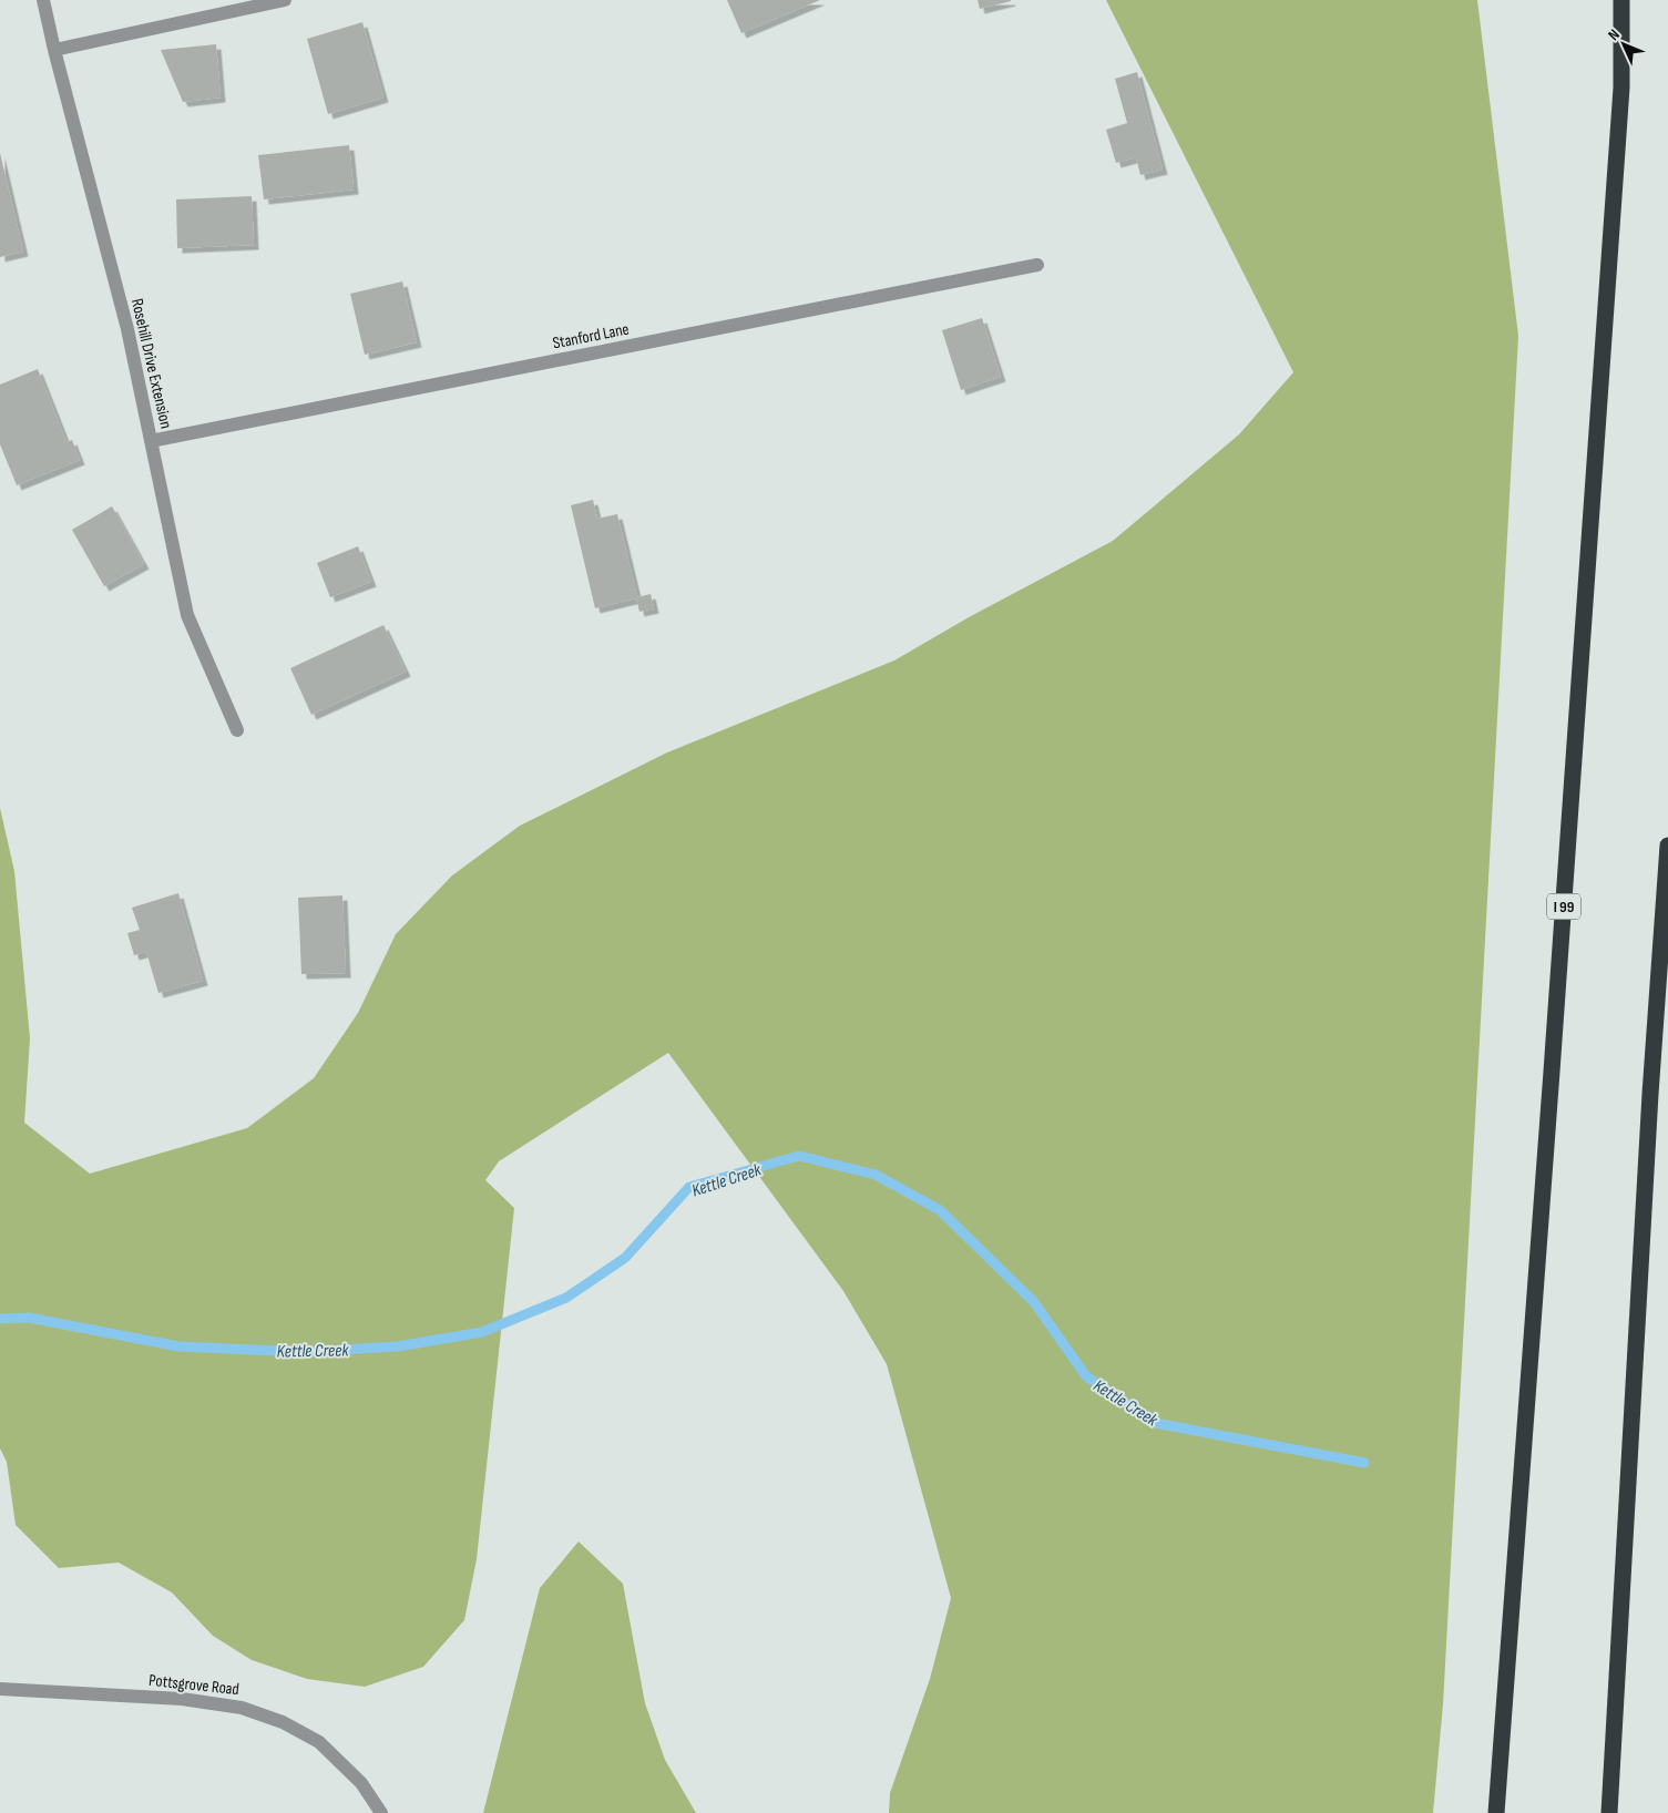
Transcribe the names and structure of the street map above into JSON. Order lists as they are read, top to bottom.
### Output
{
  "streets": {
    "highway": ["I 99"],
    "street": ["Stanford Lane", "Rosehill Drive Extension", "Pottsgrove Road"]
  },
  "crossings": [
    ["Stanford Lane", "Rosehill Drive Extension"]
  ],
  "water": ["Kettle Creek"],
  "north": "top left"
}
